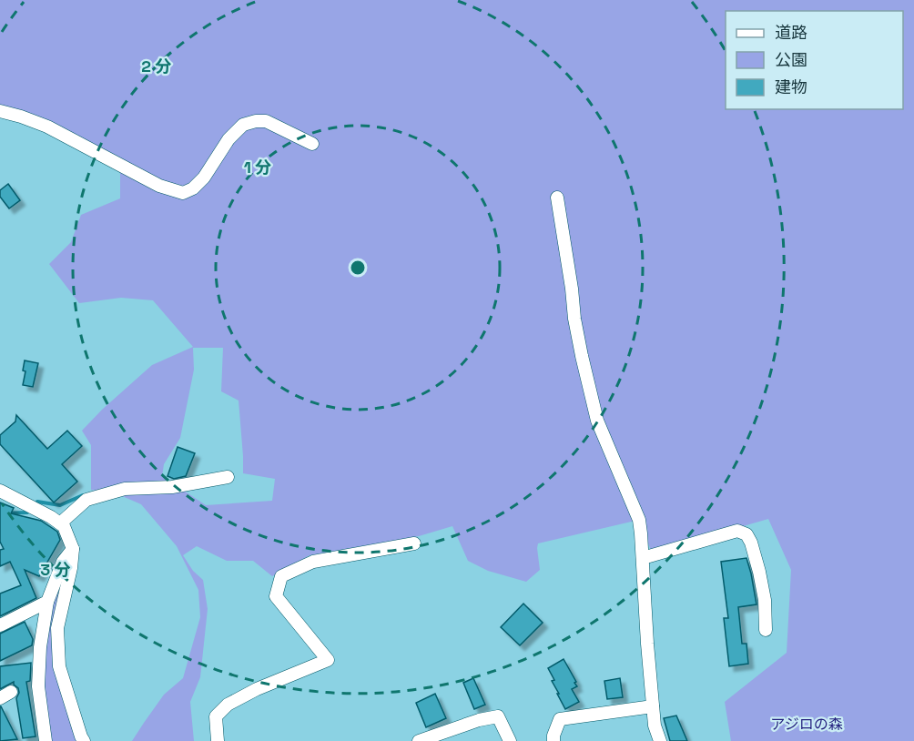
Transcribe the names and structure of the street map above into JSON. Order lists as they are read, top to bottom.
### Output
{
  "parks": ["アジロの森"],
  "legend": ["道路", "公園", "建物"],
  "rings": ["2 分", "1 分", "3 分"]
}
